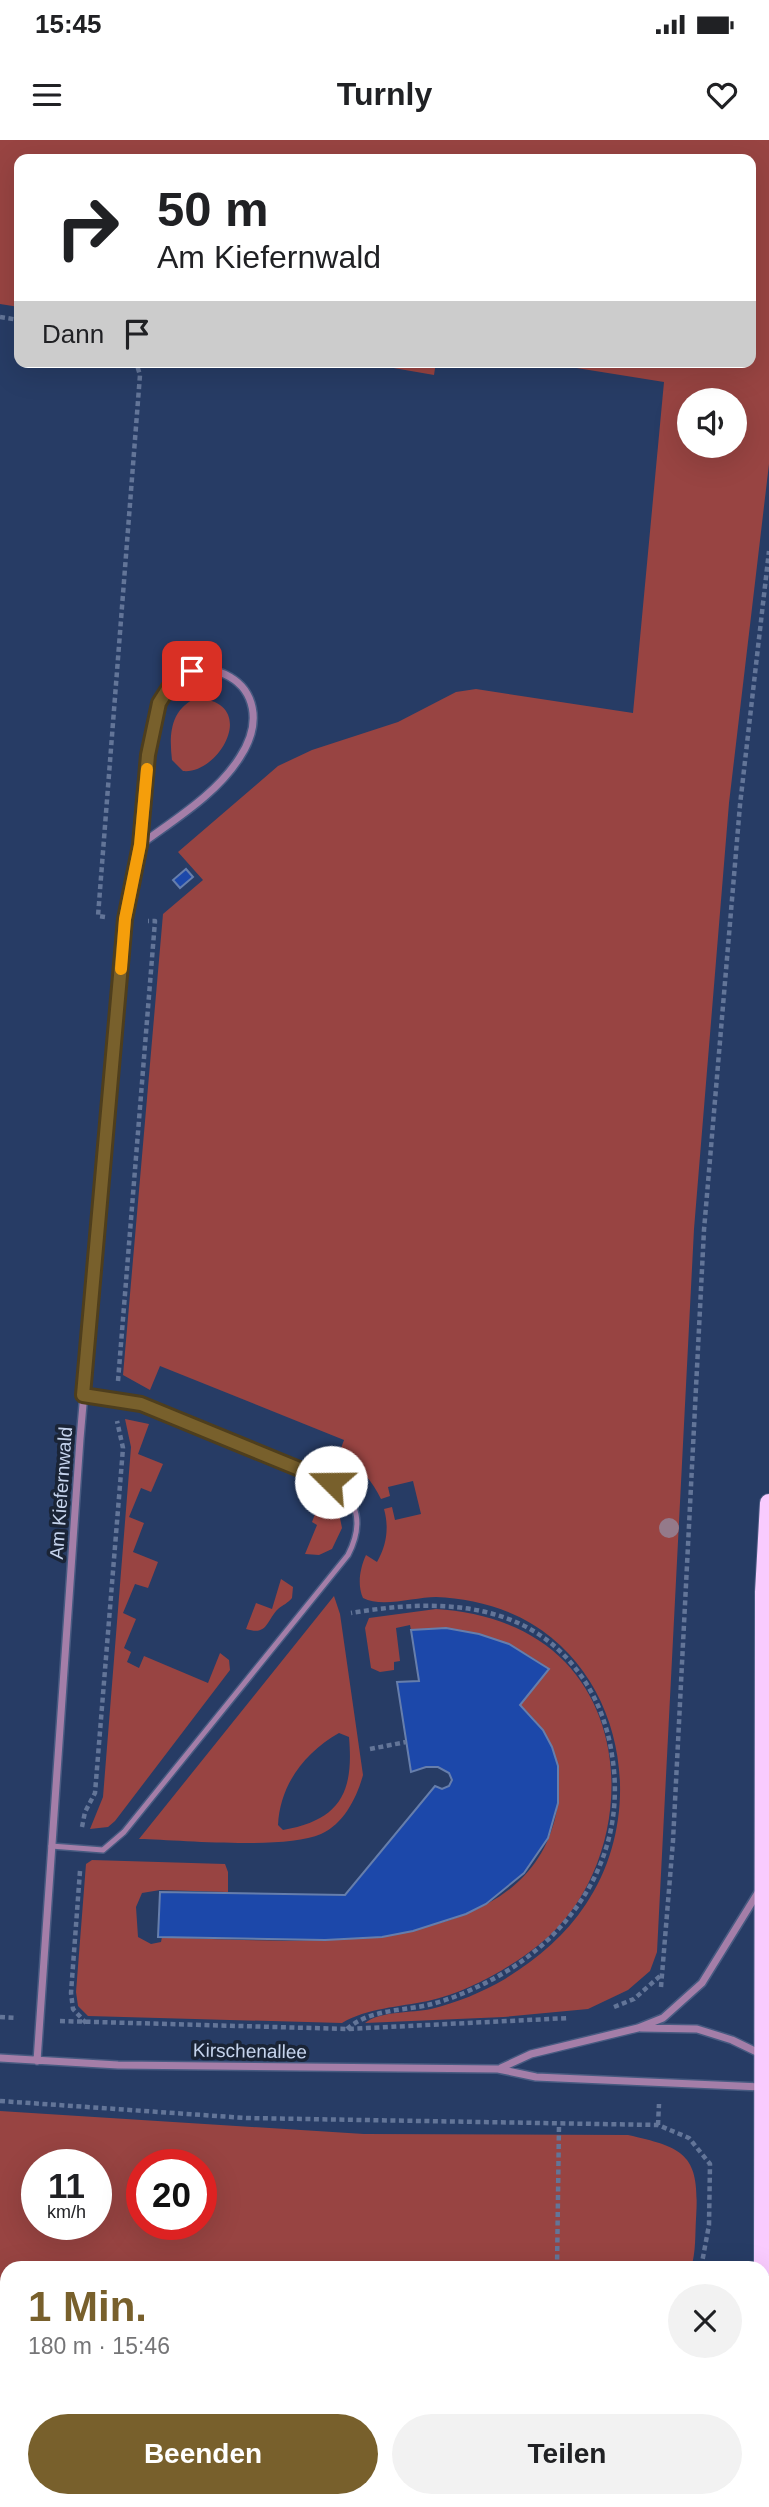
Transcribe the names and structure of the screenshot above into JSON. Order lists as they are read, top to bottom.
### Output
{
  "streets": {
    "street": ["Am Kiefernwald", "Kirschenallee"]
  },
  "crossings": [
    ["Am Kiefernwald", "Kirschenallee"]
  ],
  "page": {
    "status": "15:45",
    "header": "Turnly",
    "turn": ["50 m", "Am Kiefernwald"],
    "then": "Dann",
    "speed": "11 km/h",
    "limit": "20",
    "heading": ["1 Min.", "180 m · 15:46"],
    "buttons": ["Beenden", "Teilen"]
  }
}
